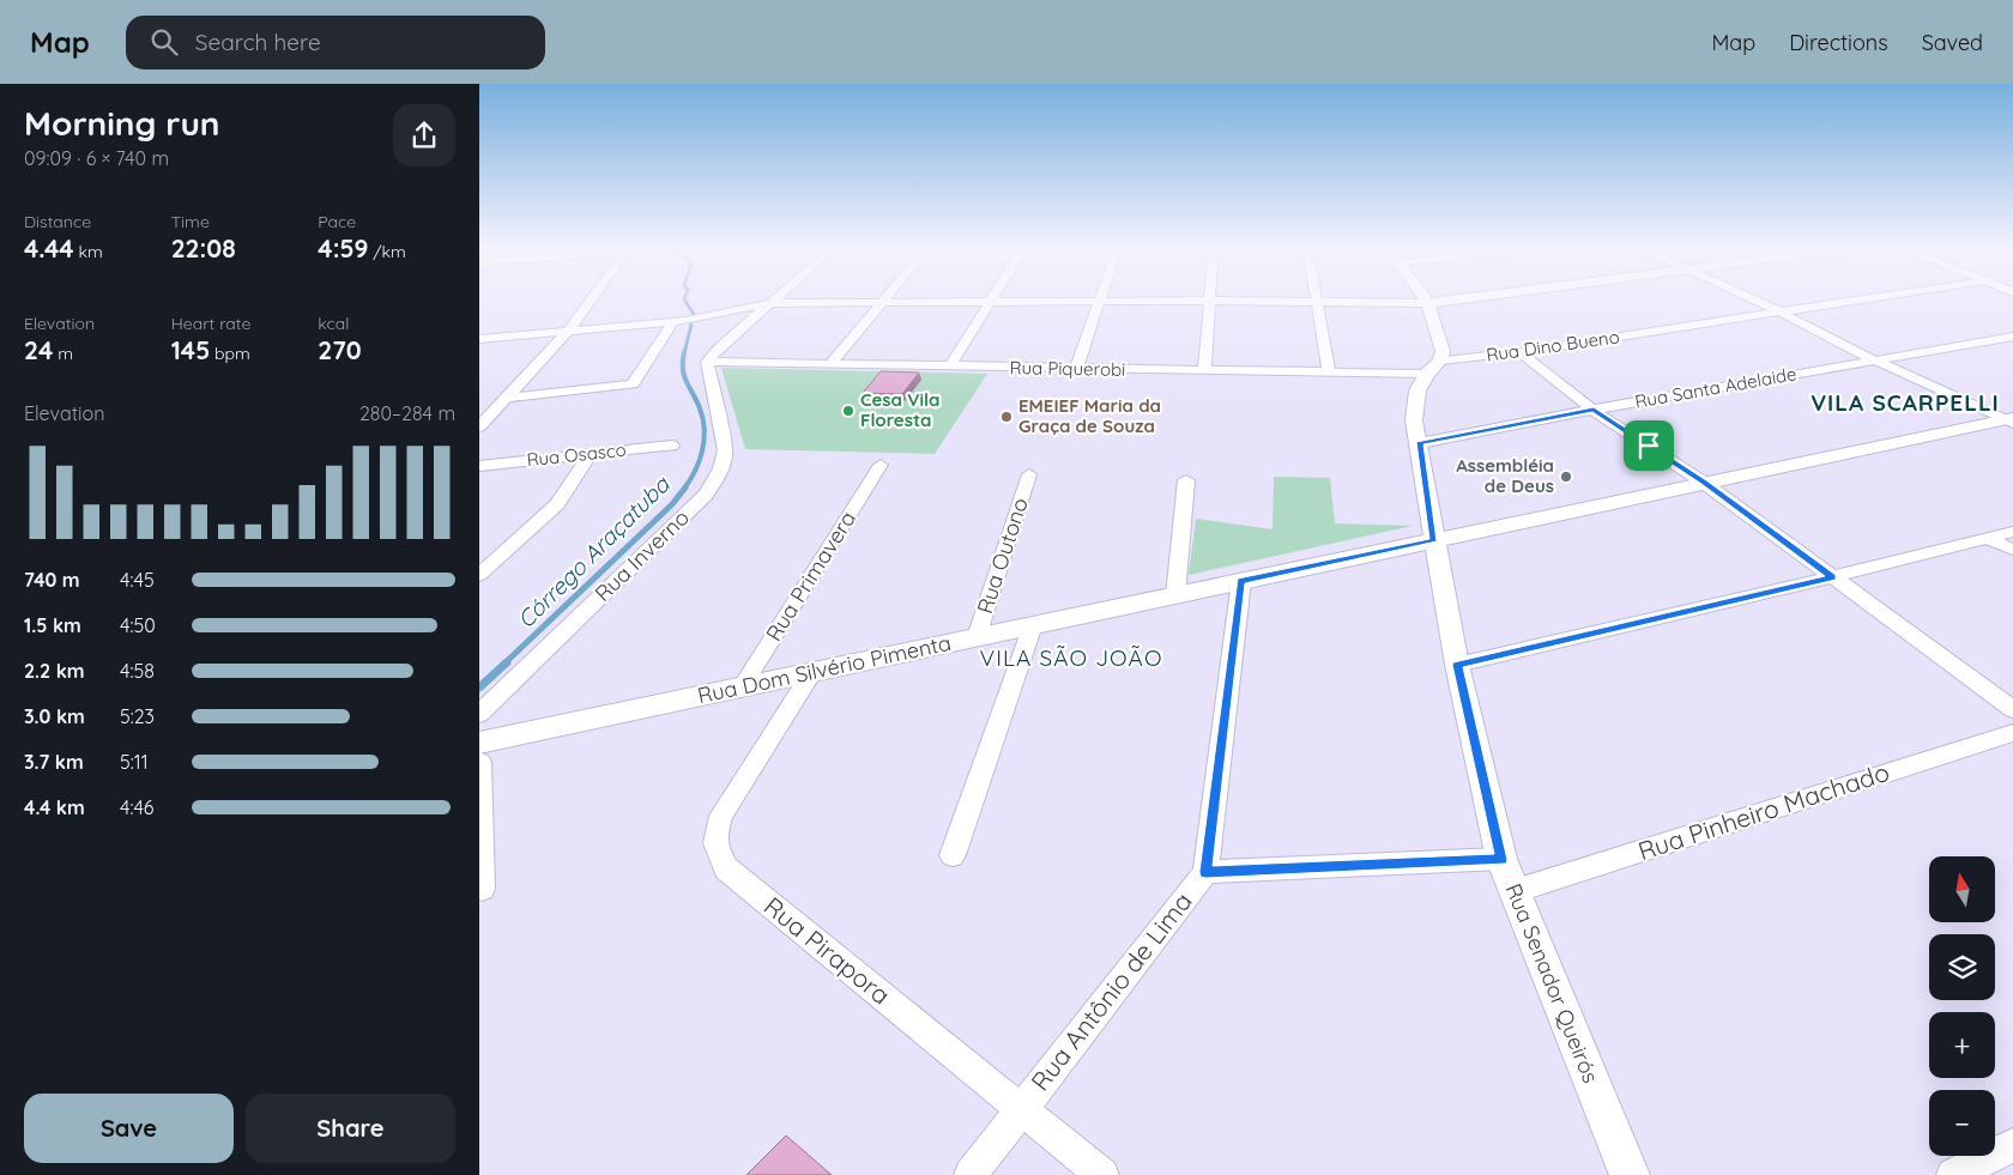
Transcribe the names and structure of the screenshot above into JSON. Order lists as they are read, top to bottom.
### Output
{
  "streets": {
    "street": [
      "Rua Dino Bueno",
      "Rua Piquerobi",
      "Rua Santa Adelaide",
      "Rua Osasco",
      "Rua Inverno",
      "Rua Outono",
      "Rua Primavera",
      "Rua Dom Silvério Pimenta",
      "Rua Pinheiro Machado",
      "Rua Pirapora",
      "Rua Senador Queirós",
      "Rua Antônio de Lima"
    ]
  },
  "crossings": [
    ["Rua Dino Bueno", "Rua Piquerobi"],
    ["Rua Dino Bueno", "Rua Senador Queirós"],
    ["Rua Piquerobi", "Rua Inverno"],
    ["Rua Piquerobi", "Rua Senador Queirós"],
    ["Rua Santa Adelaide", "Rua Senador Queirós"],
    ["Rua Outono", "Rua Dom Silvério Pimenta"],
    ["Rua Primavera", "Rua Dom Silvério Pimenta"],
    ["Rua Dom Silvério Pimenta", "Rua Pirapora"],
    ["Rua Dom Silvério Pimenta", "Rua Senador Queirós"],
    ["Rua Pinheiro Machado", "Rua Senador Queirós"],
    ["Rua Pirapora", "Rua Antônio de Lima"],
    ["Rua Senador Queirós", "Rua Antônio de Lima"]
  ],
  "districts": ["VILA SCARPELLI", "VILA SÃO JOÃO"],
  "water": ["Córrego Araçatuba"],
  "places": ["Cesa Vila Floresta", "EMEIEF Maria da Graça de Souza", "Assembléia de Deus"],
  "north": "top",
  "page": {
    "header": "Map",
    "search": "Search here",
    "nav": ["Map", "Directions", "Saved"],
    "heading": ["Morning run", "09:09 · 6 × 740 m"],
    "stats": [
      ["Distance", "4.44 km"],
      ["Time", "22:08"],
      ["Pace", "4:59 /km"],
      ["Elevation", "24 m"],
      ["Heart rate", "145 bpm"],
      ["kcal", "270"]
    ],
    "chart": ["Elevation", "280–284 m"],
    "list": [
      {
        "name": "740 m",
        "note": "4:45"
      },
      {
        "name": "1.5 km",
        "note": "4:50"
      },
      {
        "name": "2.2 km",
        "note": "4:58"
      },
      {
        "name": "3.0 km",
        "note": "5:23"
      },
      {
        "name": "3.7 km",
        "note": "5:11"
      },
      {
        "name": "4.4 km",
        "note": "4:46"
      }
    ],
    "map_buttons": ["+", "−"],
    "buttons": ["Save", "Share"]
  }
}
